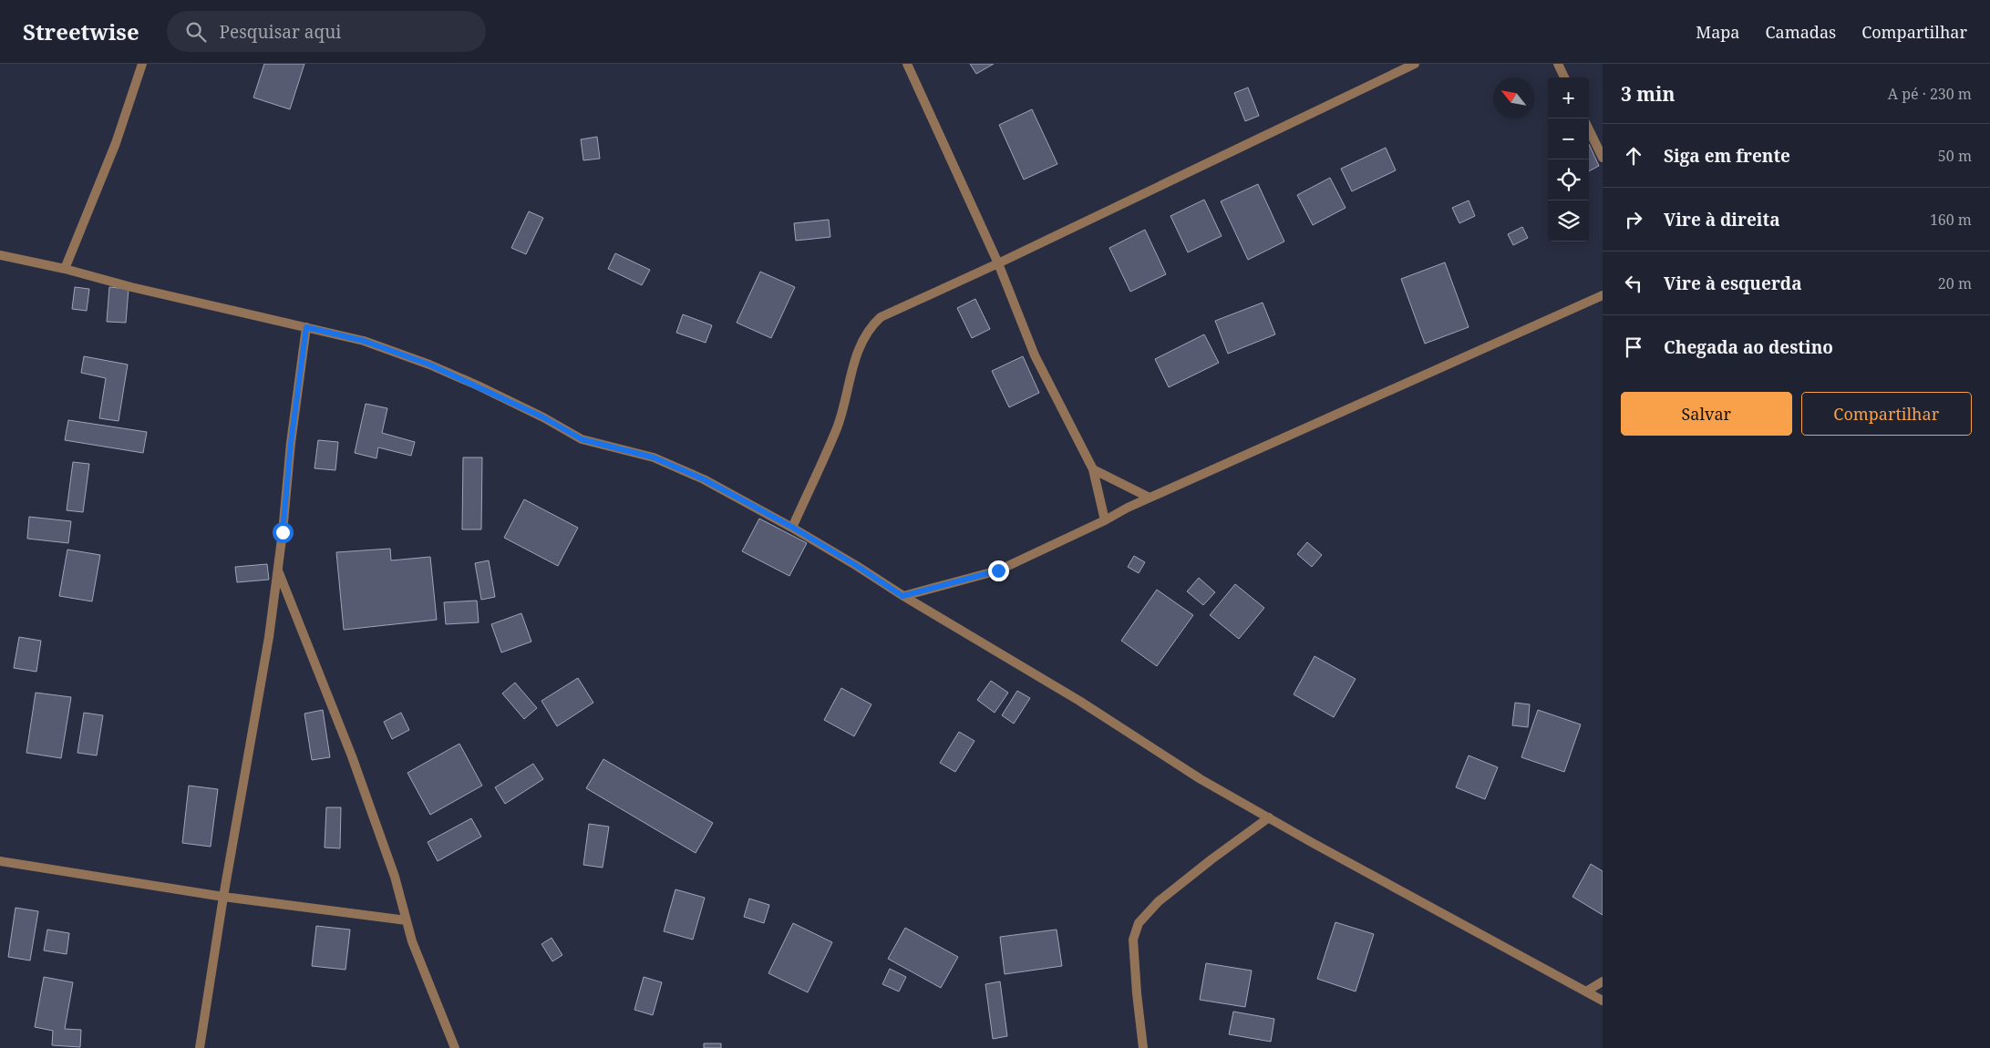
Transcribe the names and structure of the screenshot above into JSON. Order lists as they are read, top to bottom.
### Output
{
  "north": "top left",
  "page": {
    "header": "Streetwise",
    "search": "Pesquisar aqui",
    "nav": ["Mapa", "Camadas", "Compartilhar"],
    "heading": ["3 min", "A pé · 230 m"],
    "map_buttons": ["+", "−"],
    "list": [
      ["Siga em frente", "50 m"],
      ["Vire à direita", "160 m"],
      ["Vire à esquerda", "20 m"],
      "Chegada ao destino"
    ],
    "buttons": ["Salvar", "Compartilhar"]
  }
}
